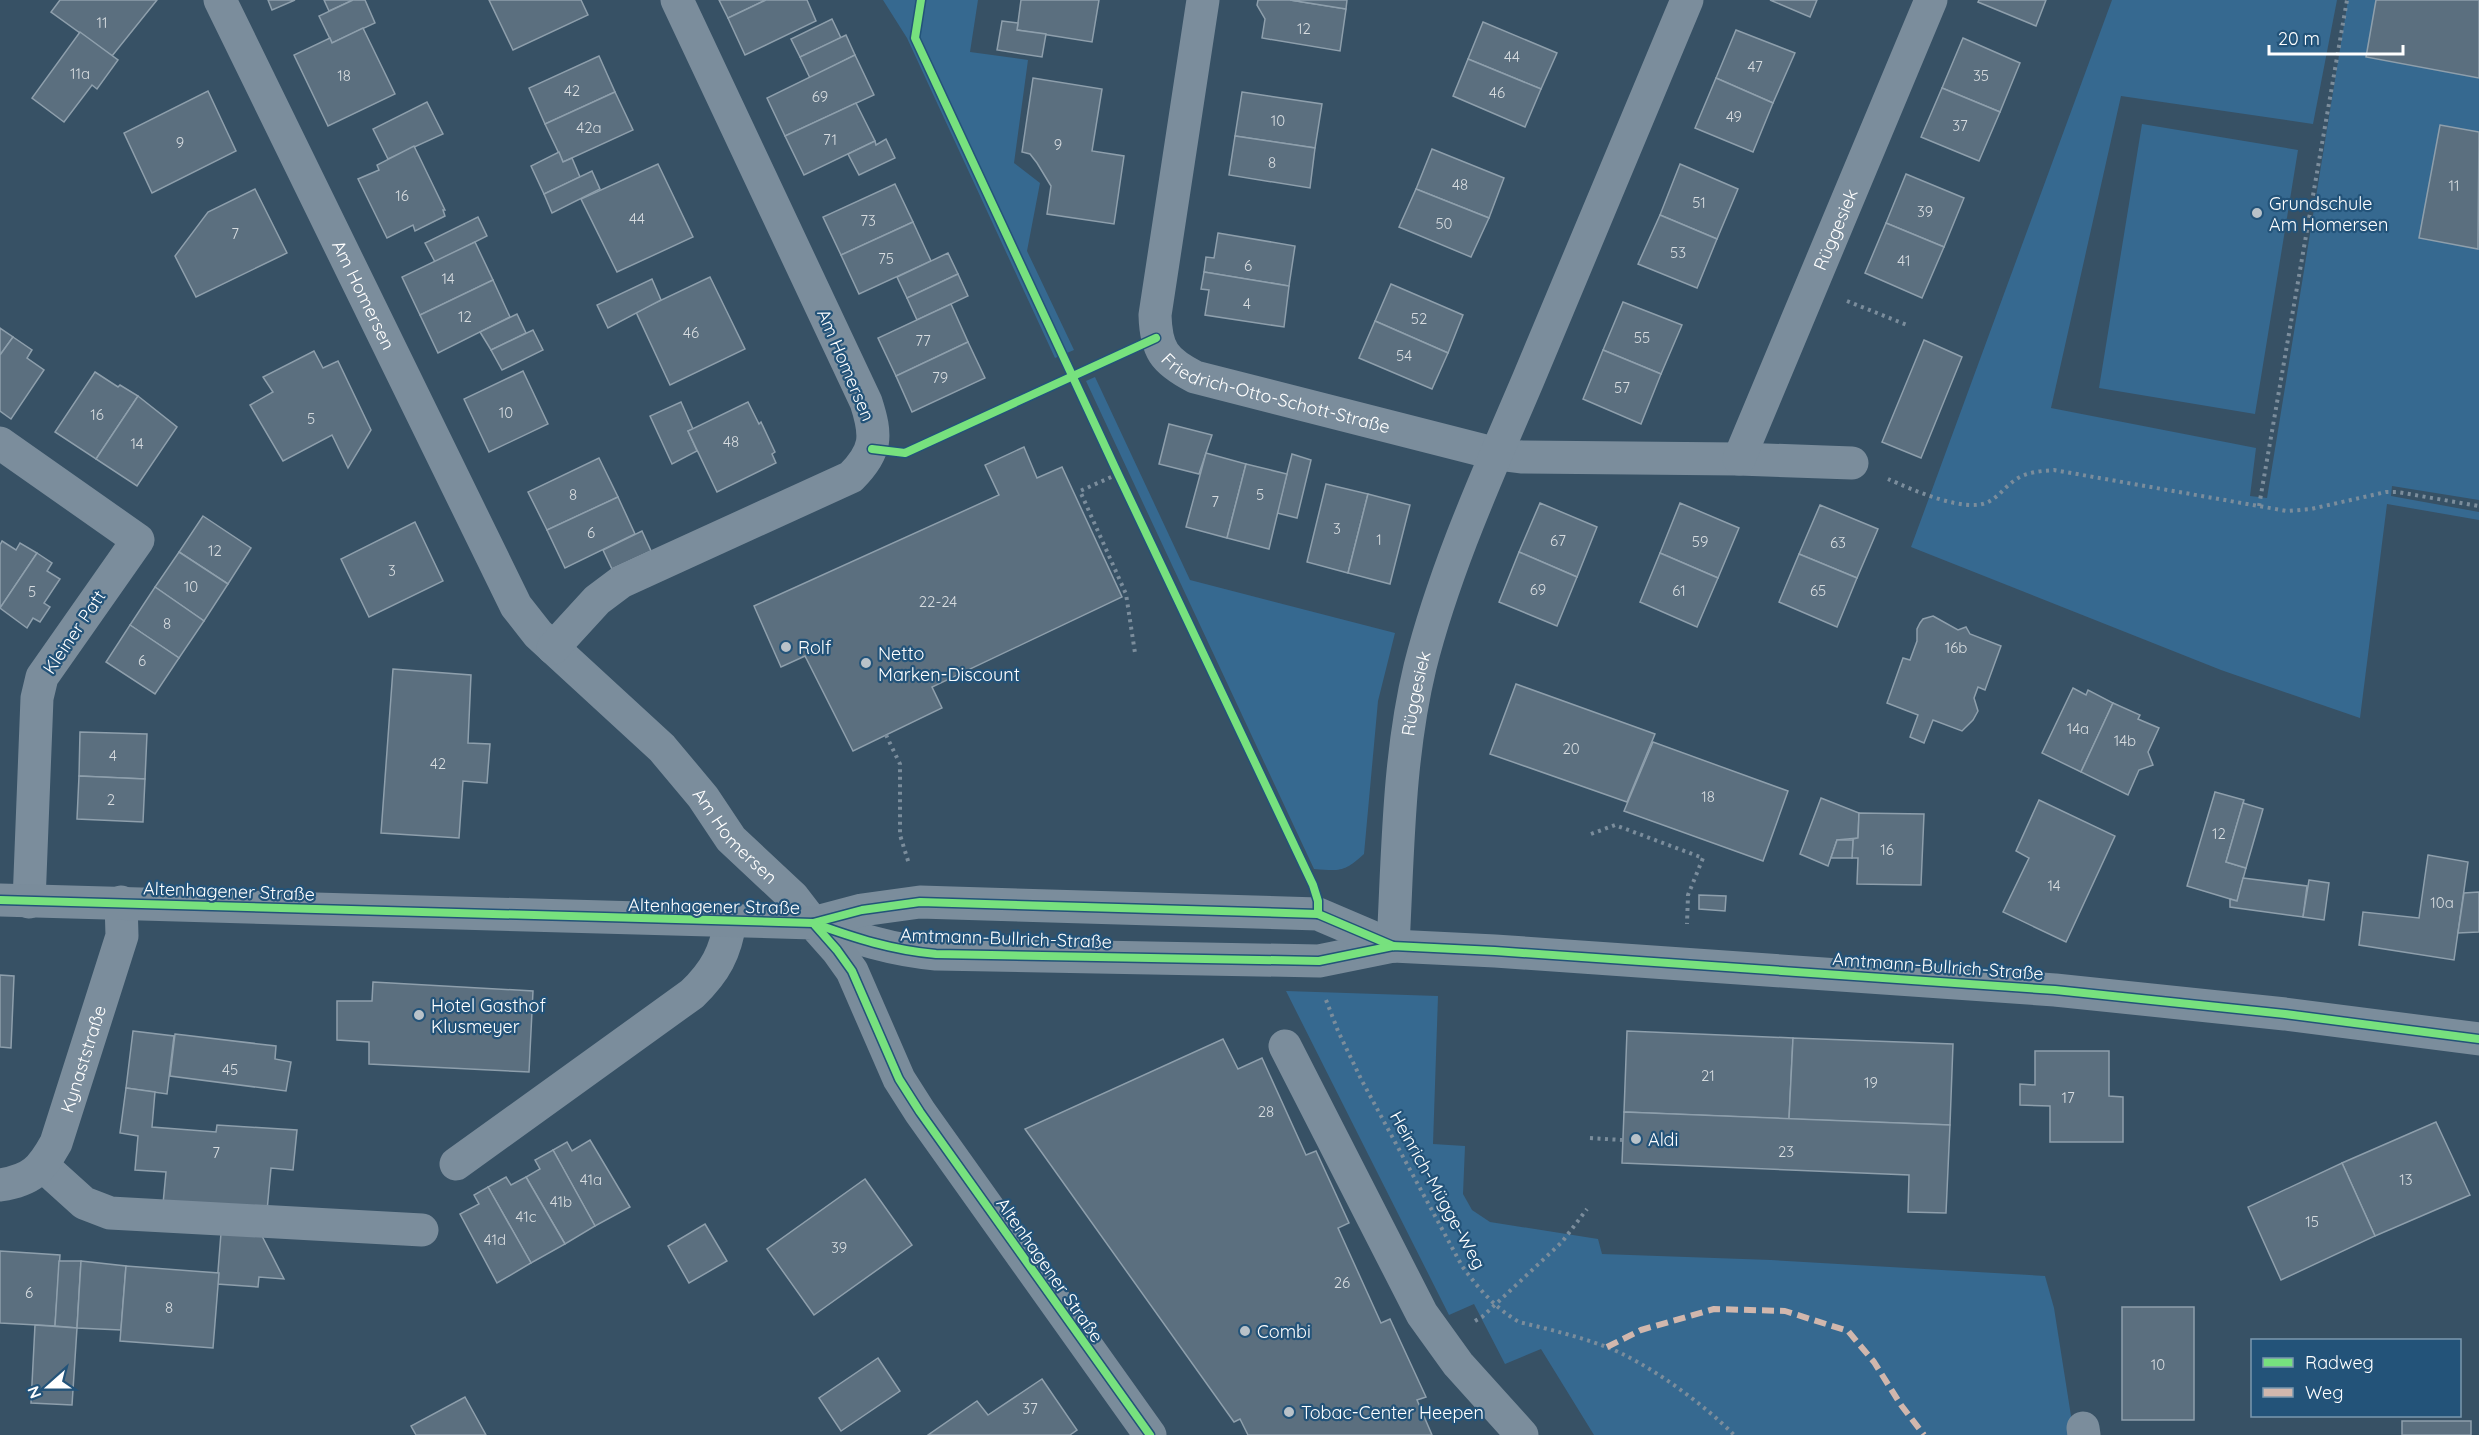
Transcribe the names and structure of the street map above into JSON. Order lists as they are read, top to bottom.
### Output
{
  "streets": {
    "main road": ["Altenhagener Straße"],
    "street": [
      "Rüggesiek",
      "Am Homersen",
      "Friedrich-Otto-Schott-Straße",
      "Kleiner Patt",
      "Amtmann-Bullrich-Straße",
      "Kynaststraße"
    ],
    "path": ["Heinrich-Mügge-Weg"]
  },
  "crossings": [
    ["Rüggesiek", "Friedrich-Otto-Schott-Straße"],
    ["Rüggesiek", "Amtmann-Bullrich-Straße"],
    ["Am Homersen", "Altenhagener Straße"],
    ["Am Homersen", "Amtmann-Bullrich-Straße"],
    ["Kleiner Patt", "Altenhagener Straße"],
    ["Altenhagener Straße", "Amtmann-Bullrich-Straße"],
    ["Altenhagener Straße", "Kynaststraße"],
    ["Amtmann-Bullrich-Straße", "Heinrich-Mügge-Weg"]
  ],
  "places": [
    "Grundschule Am Homersen",
    "Rolf",
    "Netto Marken-Discount",
    "Hotel Gasthof Klusmeyer",
    "Aldi",
    "Combi",
    "Tobac-Center Heepen"
  ],
  "house_numbers": [
    "11",
    "12",
    "44",
    "47",
    "11a",
    "18",
    "35",
    "42",
    "46",
    "69",
    "49",
    "10",
    "37",
    "42a",
    "71",
    "9",
    "9",
    "8",
    "48",
    "11",
    "16",
    "51",
    "39",
    "44",
    "73",
    "50",
    "7",
    "53",
    "75",
    "41",
    "6",
    "14",
    "4",
    "12",
    "52",
    "46",
    "55",
    "77",
    "54",
    "79",
    "57",
    "10",
    "16",
    "5",
    "48",
    "14",
    "8",
    "5",
    "7",
    "3",
    "6",
    "1",
    "67",
    "59",
    "63",
    "12",
    "3",
    "10",
    "69",
    "61",
    "65",
    "5",
    "22-24",
    "8",
    "16b",
    "6",
    "14a",
    "14b",
    "20",
    "4",
    "42",
    "18",
    "2",
    "12",
    "16",
    "14",
    "10a",
    "45",
    "21",
    "19",
    "17",
    "28",
    "23",
    "7",
    "41a",
    "13",
    "41b",
    "41c",
    "15",
    "41d",
    "39",
    "26",
    "6",
    "8",
    "10",
    "37"
  ],
  "legend": ["Radweg", "Weg"],
  "scale_bar": "20 m",
  "north": "left"
}
